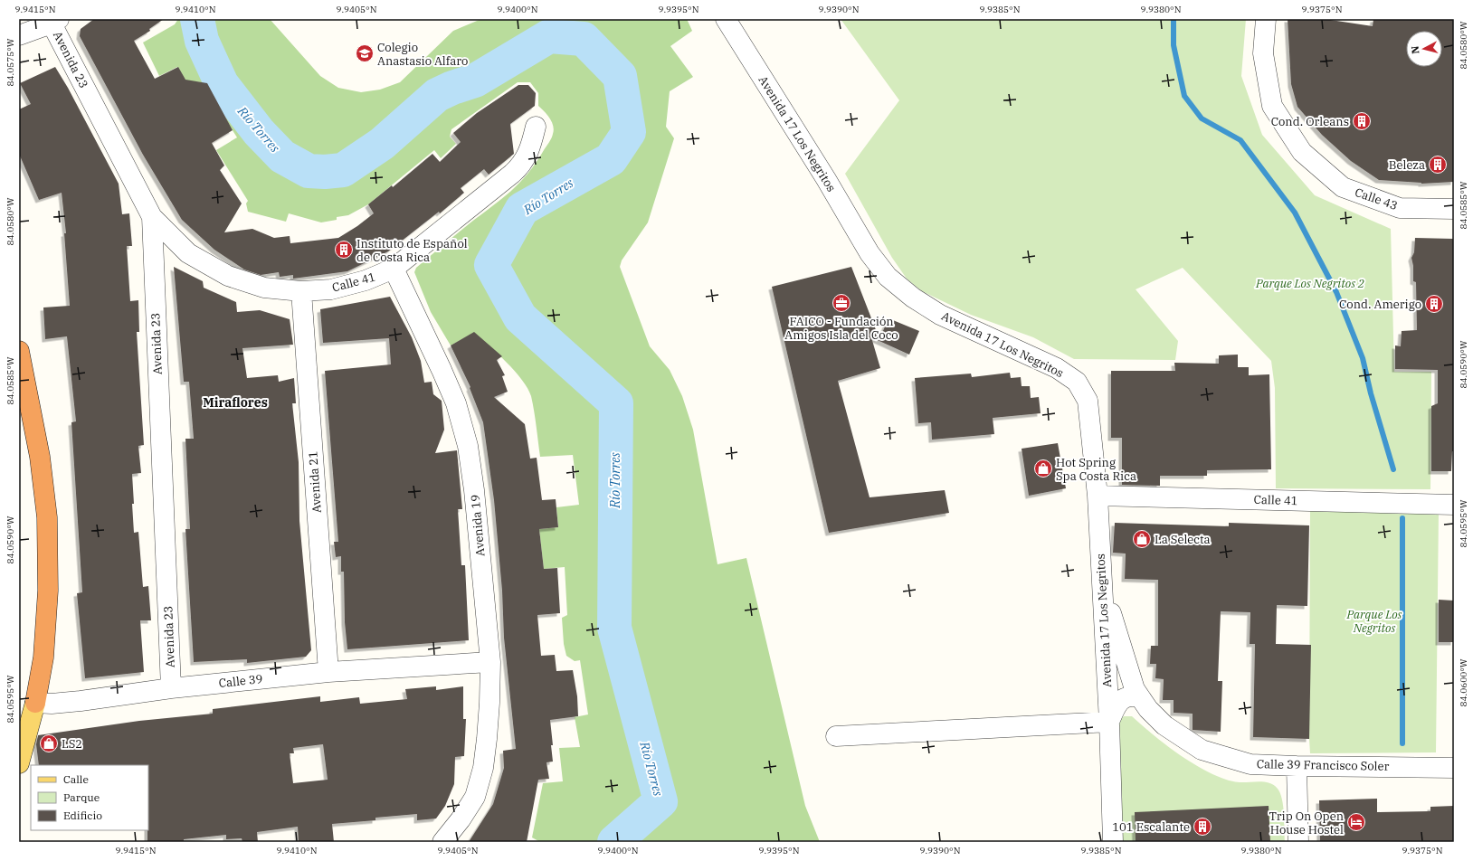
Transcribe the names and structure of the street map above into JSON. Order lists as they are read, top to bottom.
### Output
{
  "streets": {
    "street": [
      "Avenida 23",
      "Avenida 17 Los Negritos",
      "Calle 43",
      "Calle 41",
      "Avenida 21",
      "Avenida 19",
      "Calle 39",
      "Calle 39 Francisco Soler"
    ]
  },
  "crossings": [
    ["Avenida 23", "Calle 41"],
    ["Avenida 23", "Calle 39"],
    ["Avenida 17 Los Negritos", "Calle 41"],
    ["Avenida 17 Los Negritos", "Calle 39 Francisco Soler"],
    ["Calle 41", "Avenida 21"],
    ["Calle 41", "Avenida 19"],
    ["Avenida 21", "Calle 39"],
    ["Avenida 19", "Calle 39"]
  ],
  "districts": ["Miraflores"],
  "water": ["Río Torres"],
  "parks": ["Parque Los Negritos 2", "Parque Los Negritos"],
  "places": {
    "school or university": ["Colegio Anastasio Alfaro"],
    "building": [
      "Cond. Orleans",
      "Beleza",
      "Instituto de Español de Costa Rica",
      "Cond. Amerigo",
      "101 Escalante"
    ],
    "office": ["FAICO - Fundación Amigos Isla del Coco"],
    "shop": ["Hot Spring Spa Costa Rica", "La Selecta", "LS2"],
    "hotel": ["Trip On Open House Hostel"]
  },
  "legend": ["Calle", "Parque", "Edificio"],
  "north": "left",
  "coordinates": [
    "9.9415°N",
    "9.9410°N",
    "9.9405°N",
    "9.9400°N",
    "9.9395°N",
    "9.9390°N",
    "9.9385°N",
    "9.9380°N",
    "9.9375°N",
    "84.0580°W",
    "84.0575°W",
    "84.0585°W",
    "84.0590°W",
    "84.0595°W",
    "84.0600°W"
  ]
}
